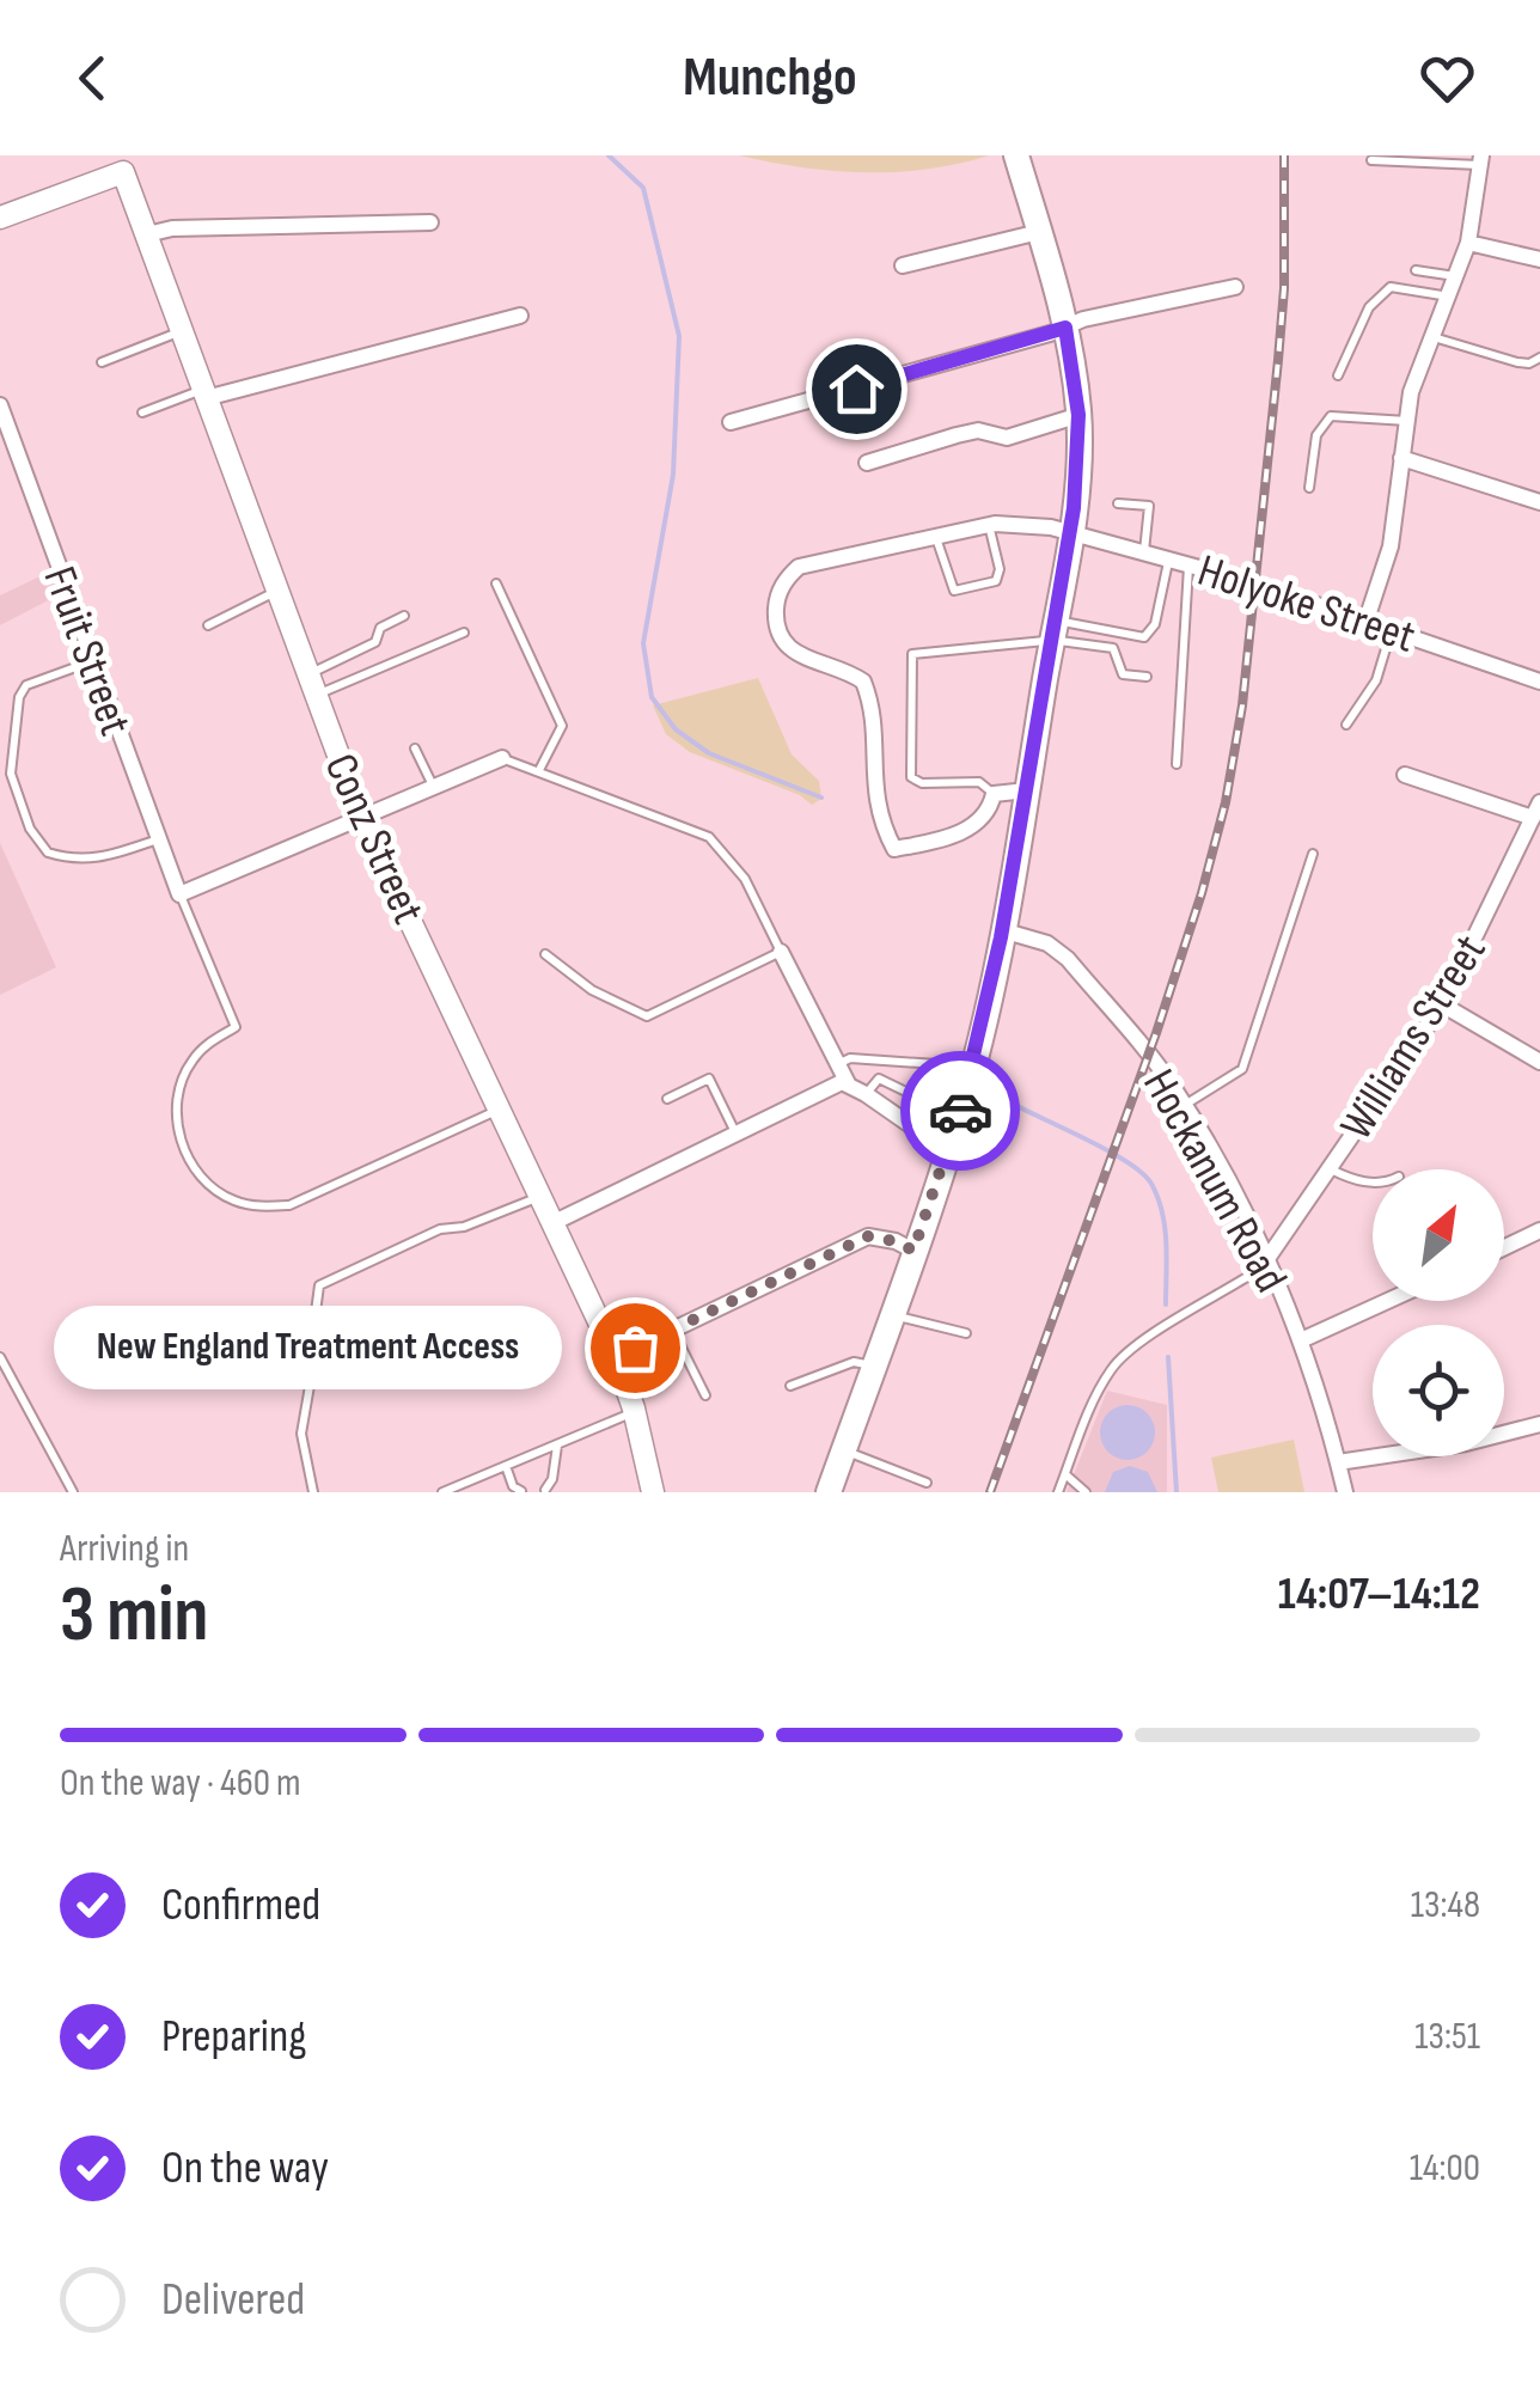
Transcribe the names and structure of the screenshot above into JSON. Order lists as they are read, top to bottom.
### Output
{
  "streets": {
    "main road": ["Conz Street"],
    "street": [
      "Holyoke Street",
      "Fruit Street",
      "Williams Street",
      "Hockanum Road"
    ]
  },
  "crossings": [
    ["Williams Street", "Hockanum Road"]
  ],
  "places": ["New England Treatment Access"],
  "north": "top right",
  "page": {
    "header": "Munchgo",
    "bubble": "New England Treatment Access",
    "heading": ["3 min", "Arriving in", "14:07–14:12"],
    "bar": "On the way · 460 m",
    "list": [
      ["Confirmed", "13:48"],
      ["Preparing", "13:51"],
      ["On the way", "14:00"],
      "Delivered"
    ]
  }
}
